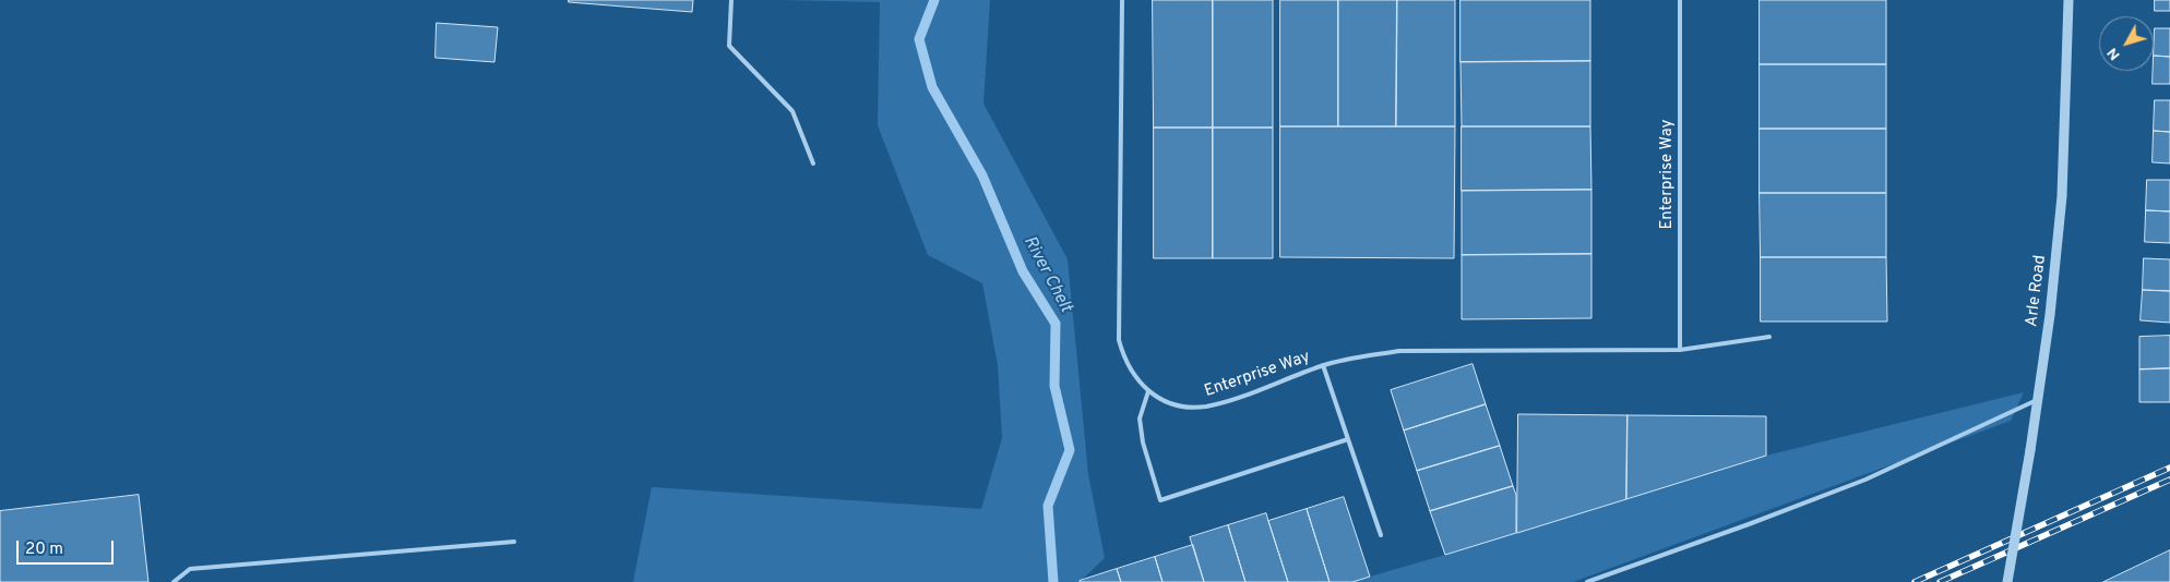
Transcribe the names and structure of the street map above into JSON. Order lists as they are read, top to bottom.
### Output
{
  "streets": {
    "street": ["Arle Road"],
    "lane": ["Enterprise Way"]
  },
  "water": ["River Chelt"],
  "scale_bar": "20 m",
  "north": "bottom left"
}
